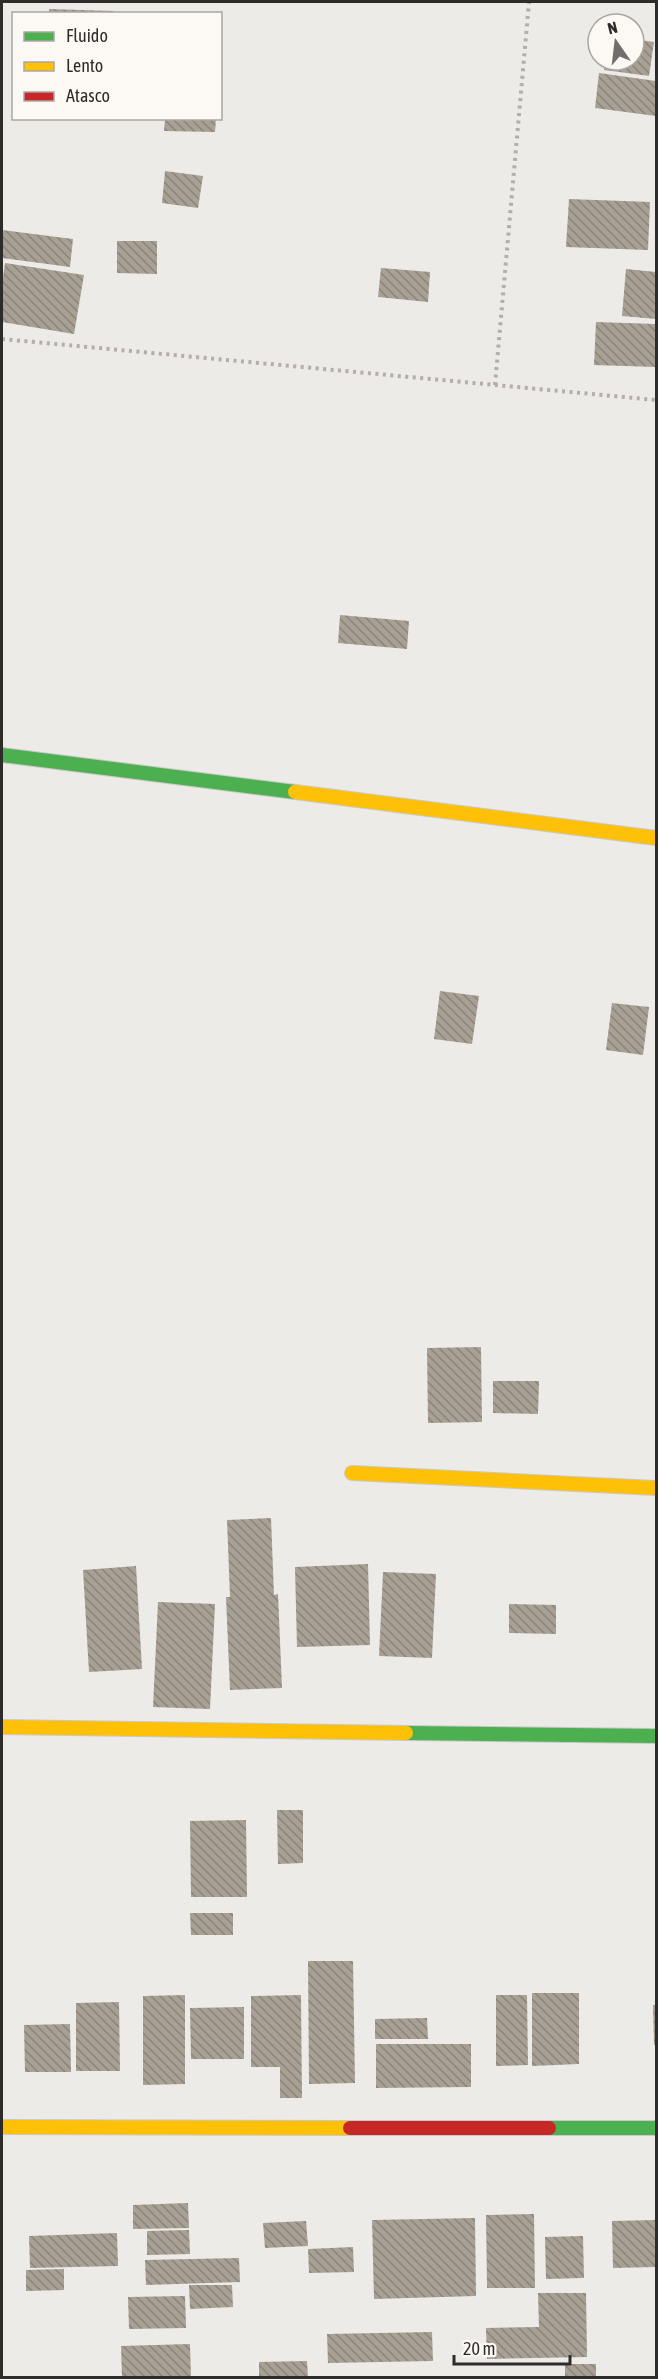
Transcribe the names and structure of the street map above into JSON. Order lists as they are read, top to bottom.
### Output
{
  "legend": ["Fluido", "Lento", "Atasco"],
  "scale_bar": "20 m",
  "north": "top"
}
